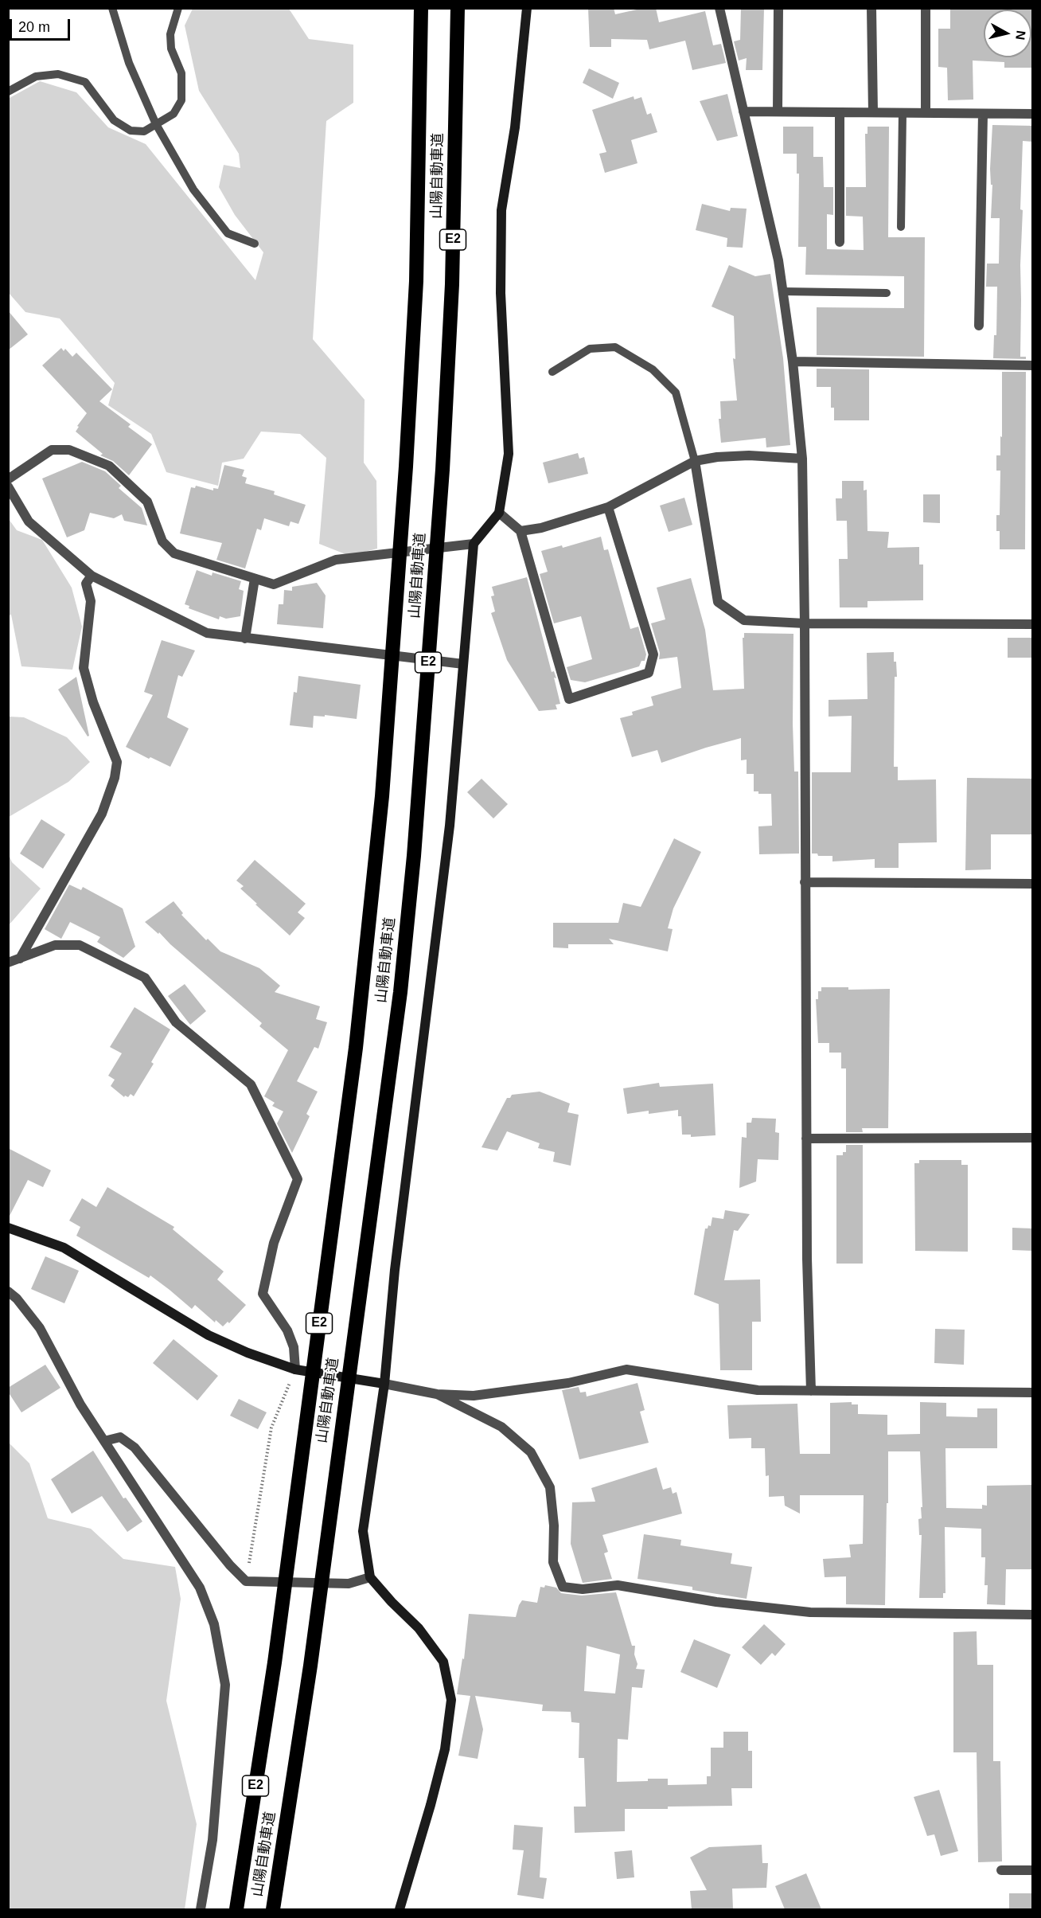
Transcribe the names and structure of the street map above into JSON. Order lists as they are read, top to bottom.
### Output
{
  "streets": {
    "highway": ["山陽自動車道", "E2"]
  },
  "scale_bar": "20 m",
  "north": "right"
}
